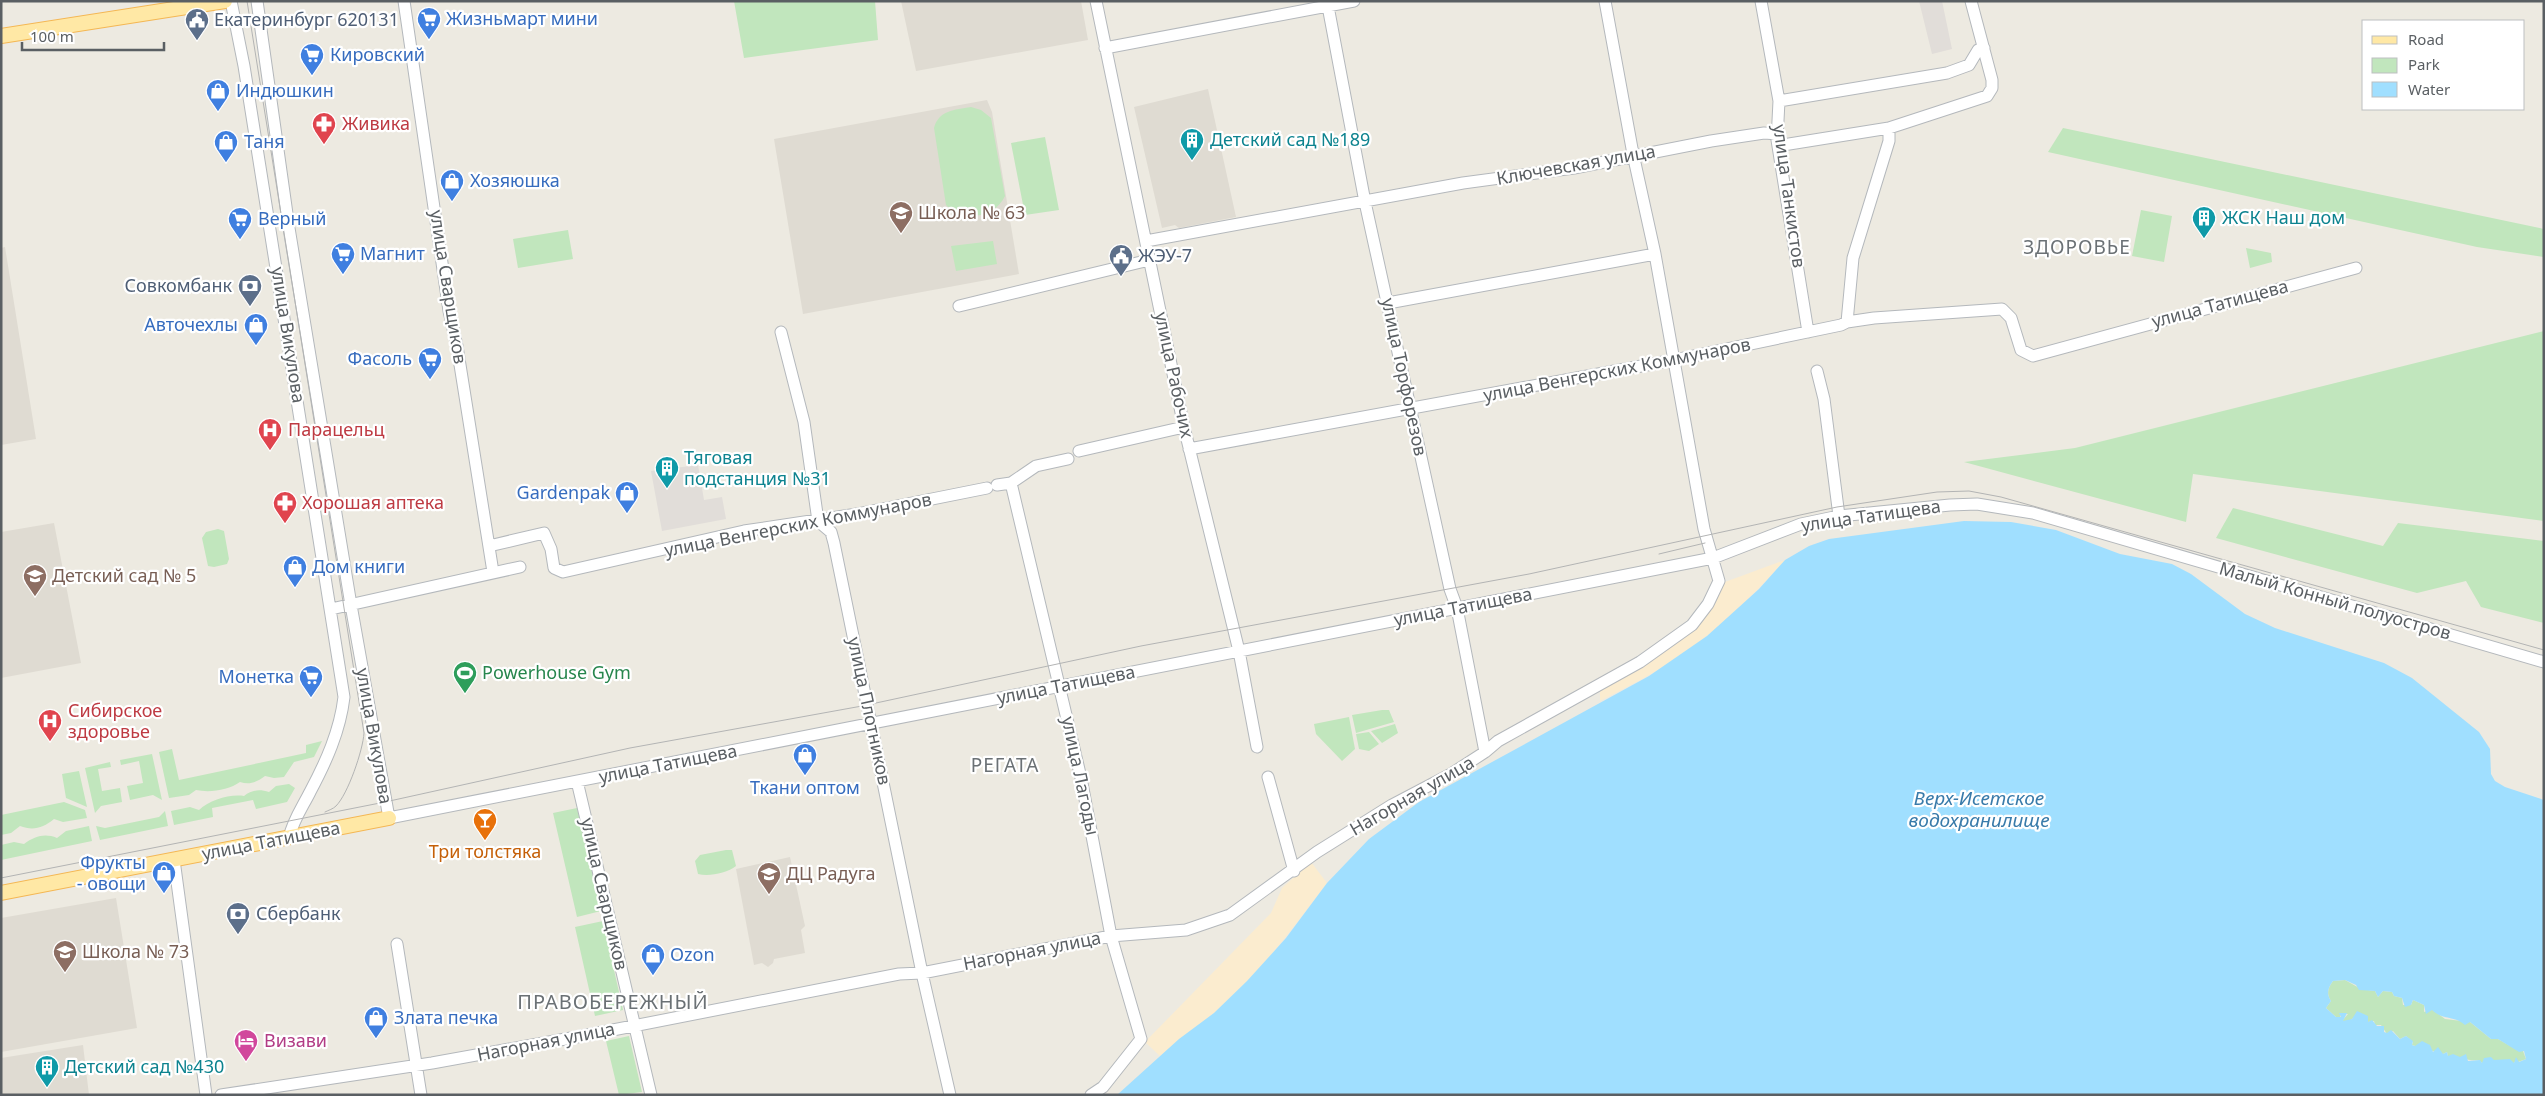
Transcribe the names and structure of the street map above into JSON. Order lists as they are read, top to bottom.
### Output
{
  "streets": {
    "main road": ["улица Татищева"],
    "street": [
      "Ключевская улица",
      "улица Танкистов",
      "улица Сварщиков",
      "улица Викулова",
      "улица Венгерских Коммунаров",
      "улица Рабочих",
      "улица Торфорезов",
      "Малый Конный полуостров",
      "улица Плотников",
      "улица Лагоды",
      "Нагорная улица"
    ]
  },
  "crossings": [
    ["Ключевская улица", "улица Танкистов"],
    ["Ключевская улица", "улица Рабочих"],
    ["Ключевская улица", "улица Торфорезов"],
    ["Ключевская улица", "Нагорная улица"],
    ["улица Танкистов", "улица Венгерских Коммунаров"],
    ["улица Сварщиков", "улица Татищева"],
    ["улица Сварщиков", "улица Венгерских Коммунаров"],
    ["улица Сварщиков", "Нагорная улица"],
    ["улица Татищева", "улица Викулова"],
    ["улица Татищева", "улица Венгерских Коммунаров"],
    ["улица Татищева", "улица Рабочих"],
    ["улица Татищева", "улица Торфорезов"],
    ["улица Татищева", "Малый Конный полуостров"],
    ["улица Татищева", "улица Плотников"],
    ["улица Татищева", "улица Лагоды"],
    ["улица Татищева", "Нагорная улица"],
    ["улица Венгерских Коммунаров", "улица Рабочих"],
    ["улица Венгерских Коммунаров", "улица Торфорезов"],
    ["улица Венгерских Коммунаров", "улица Плотников"],
    ["улица Венгерских Коммунаров", "улица Лагоды"],
    ["улица Венгерских Коммунаров", "Нагорная улица"],
    ["улица Торфорезов", "Нагорная улица"],
    ["улица Плотников", "Нагорная улица"],
    ["улица Лагоды", "Нагорная улица"]
  ],
  "districts": ["ЗДОРОВЬЕ", "РЕГАТА", "ПРАВОБЕРЕЖНЫЙ"],
  "water": ["Верх-Исетское водохранилище"],
  "places": {
    "supermarket": [
      "Жизньмарт мини",
      "Кировский",
      "Верный",
      "Магнит",
      "Фасоль",
      "Монетка"
    ],
    "public building": ["Екатеринбург 620131", "ЖЭУ-7"],
    "shop": [
      "Индюшкин",
      "Таня",
      "Хозяюшка",
      "Авточехлы",
      "Gardenpak",
      "Дом книги",
      "Ткани оптом",
      "Фрукты - овощи",
      "Ozon",
      "Злата печка"
    ],
    "pharmacy": ["Живика", "Хорошая аптека"],
    "building": [
      "Детский сад №189",
      "ЖСК Наш дом",
      "Тяговая подстанция №31",
      "Детский сад №430"
    ],
    "school or university": [
      "Школа № 63",
      "Детский сад № 5",
      "ДЦ Радуга",
      "Школа № 73"
    ],
    "bank": ["Совкомбанк", "Сбербанк"],
    "hospital": ["Парацельц", "Сибирское здоровье"],
    "sports": ["Powerhouse Gym"],
    "bar": ["Три толстяка"],
    "hotel": ["Визави"]
  },
  "legend": ["Road", "Park", "Water"],
  "scale_bar": "100 m"
}
